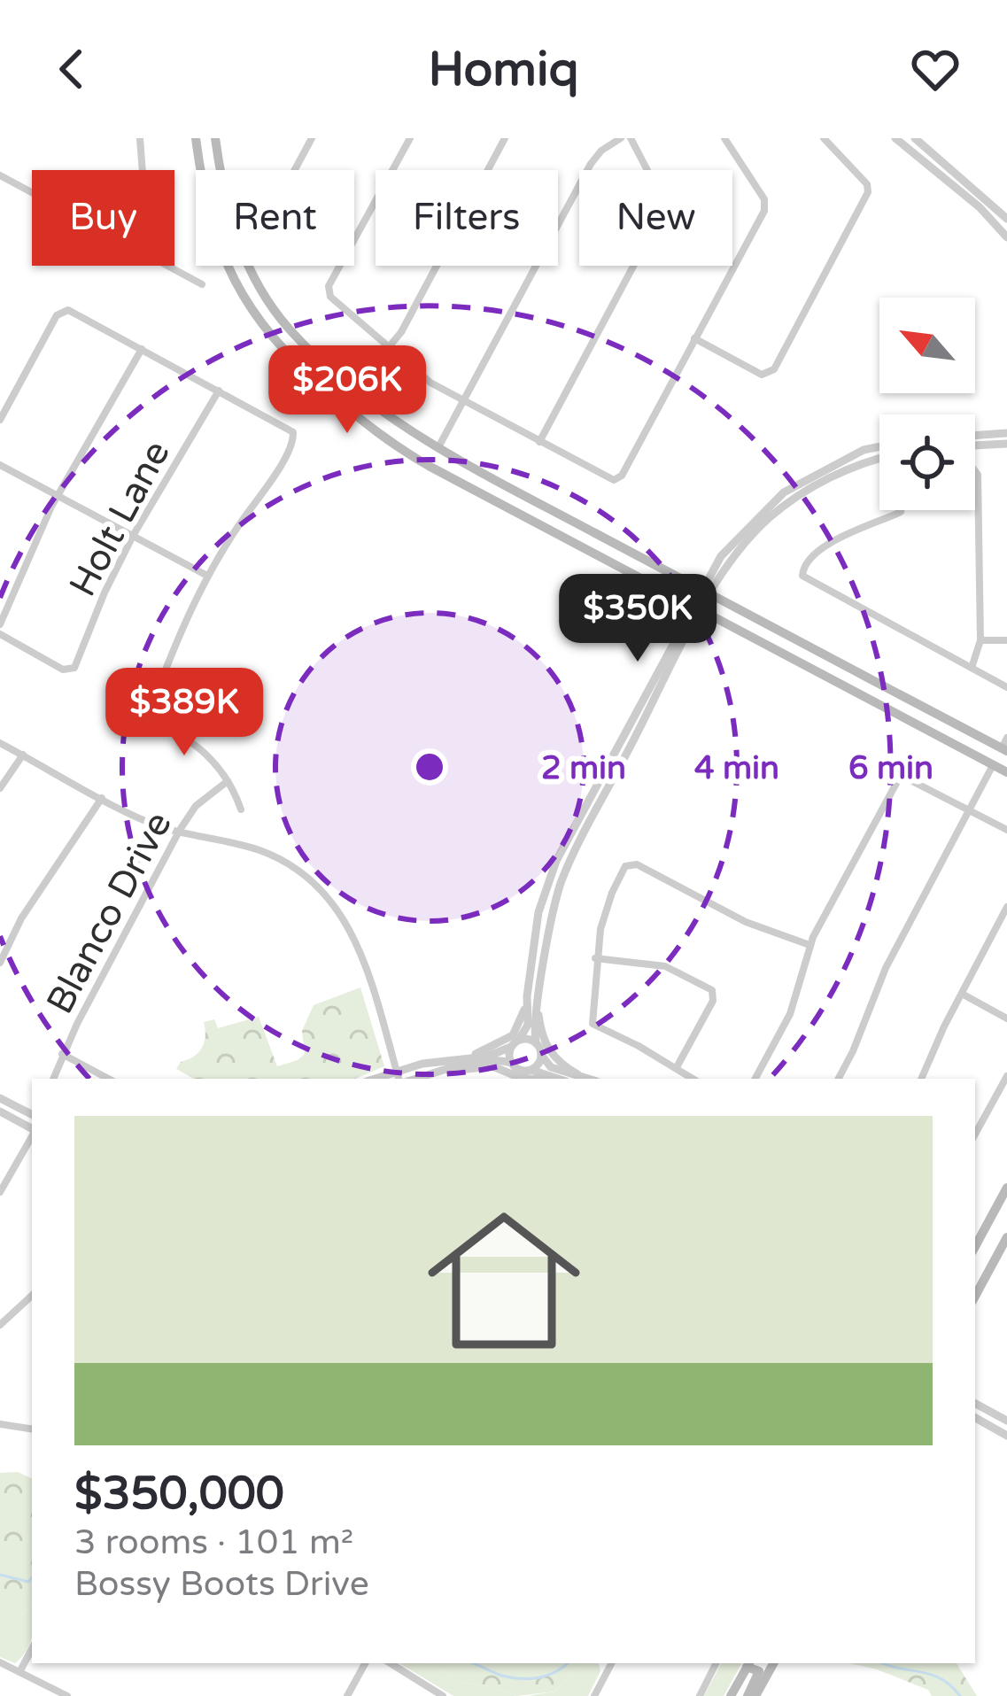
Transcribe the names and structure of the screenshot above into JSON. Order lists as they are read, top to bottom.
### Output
{
  "streets": {
    "street": ["Holt Lane", "Blanco Drive"]
  },
  "north": "top left",
  "page": {
    "header": "Homiq",
    "chip": [
      "Buy",
      "Rent",
      "Filters",
      "New"
    ],
    "price": ["$206K", "$350K", "$389K"],
    "list": [
      {
        "name": "$350,000",
        "note": "3 rooms · 101 m² · Bossy Boots Drive"
      }
    ]
  },
  "rings": ["2 min", "4 min", "6 min"]
}
